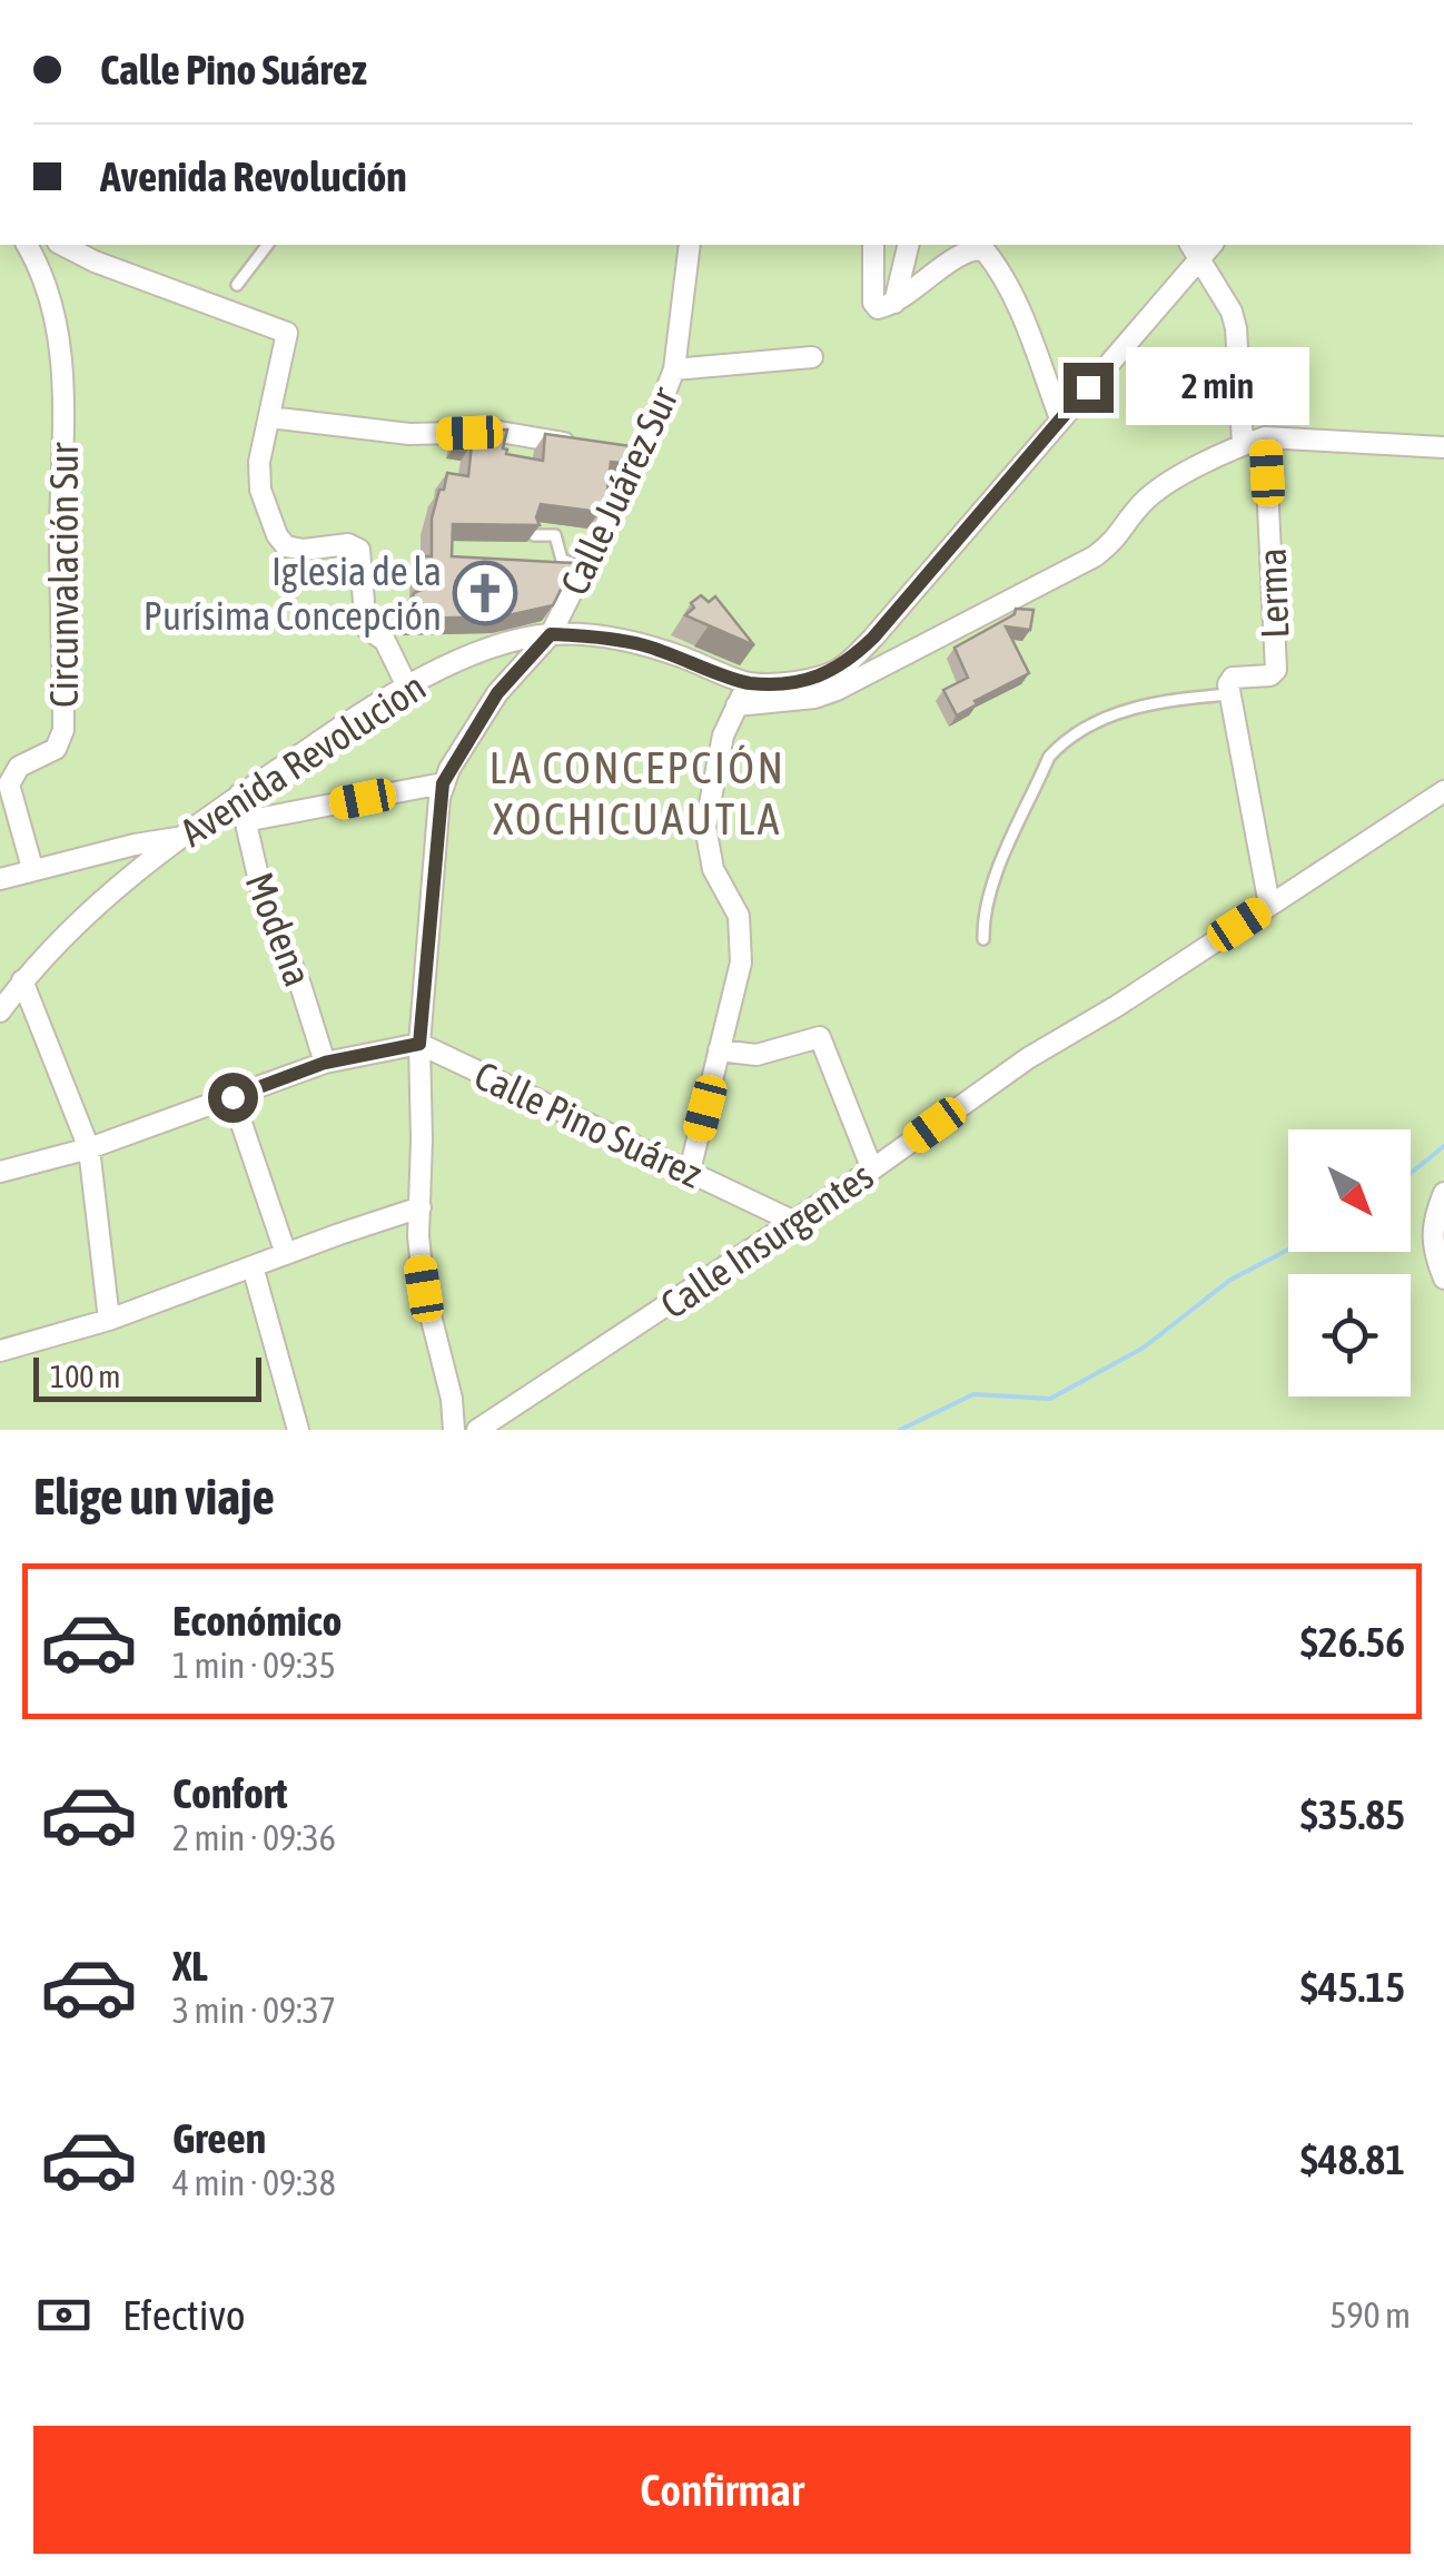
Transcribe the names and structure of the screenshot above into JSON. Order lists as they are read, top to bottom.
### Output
{
  "streets": {
    "street": [
      "Calle Juárez Sur",
      "Circunvalación Sur",
      "Lerma",
      "Avenida Revolucion",
      "Modena",
      "Calle Pino Suárez",
      "Calle Insurgentes"
    ]
  },
  "crossings": [
    ["Calle Juárez Sur", "Avenida Revolucion"],
    ["Calle Juárez Sur", "Calle Pino Suárez"],
    ["Avenida Revolucion", "Modena"],
    ["Calle Pino Suárez", "Calle Insurgentes"]
  ],
  "districts": ["LA CONCEPCIÓN XOCHICUAUTLA"],
  "places": {
    "church": ["Iglesia de la Purísima Concepción"]
  },
  "scale_bar": "100 m",
  "north": "bottom right",
  "page": {
    "banner": ["Calle Pino Suárez", "Avenida Revolución"],
    "bubble": "2 min",
    "scale": "100 m",
    "heading": "Elige un viaje",
    "list": [
      {
        "name": "Económico",
        "note": "1 min · 09:35",
        "value": "$26.56"
      },
      {
        "name": "Confort",
        "note": "2 min · 09:36",
        "value": "$35.85"
      },
      {
        "name": "XL",
        "note": "3 min · 09:37",
        "value": "$45.15"
      },
      {
        "name": "Green",
        "note": "4 min · 09:38",
        "value": "$48.81"
      }
    ],
    "pay": ["Efectivo", "590 m"],
    "buttons": "Confirmar"
  }
}
